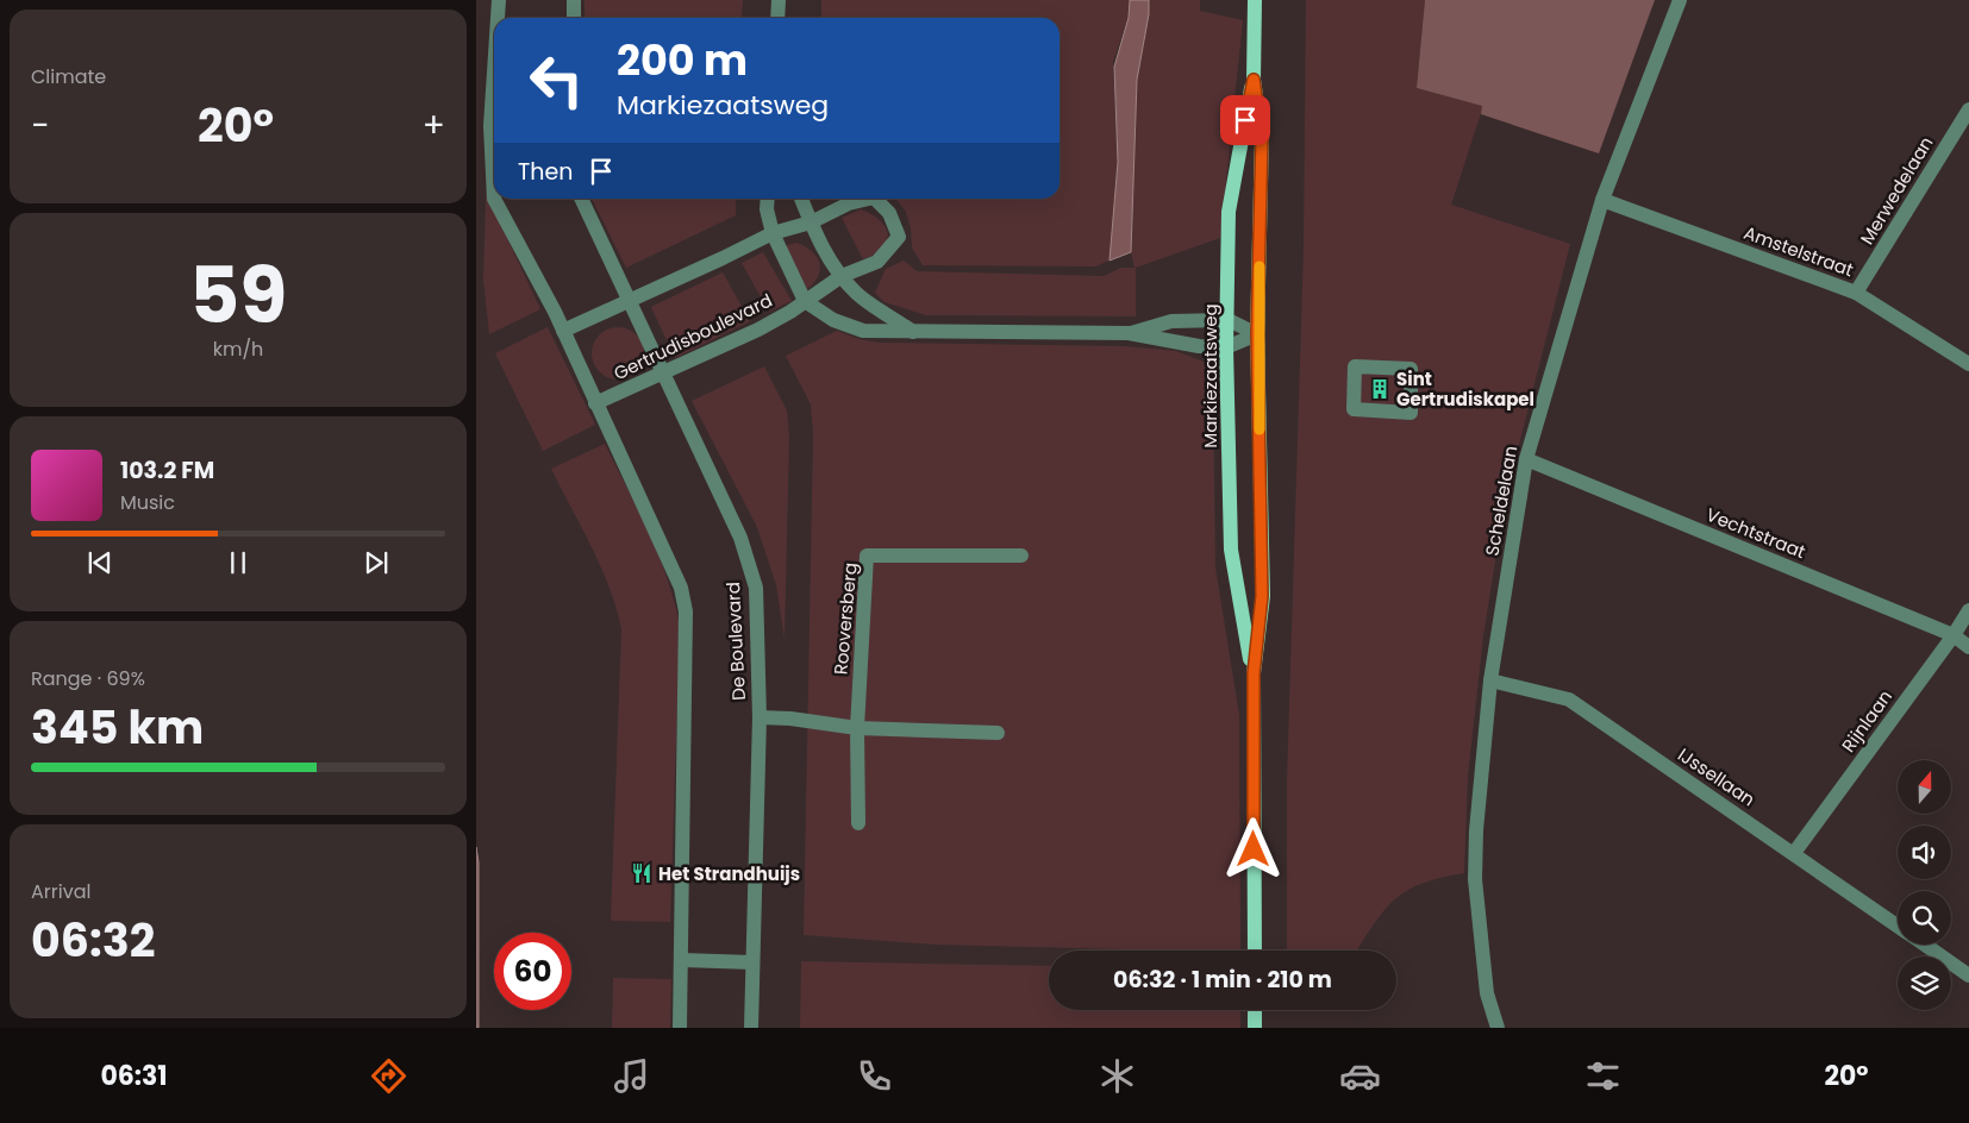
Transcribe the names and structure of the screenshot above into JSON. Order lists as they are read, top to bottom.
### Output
{
  "streets": {
    "main road": ["Markiezaatsweg"],
    "street": [
      "Merwedelaan",
      "Amstelstraat",
      "Gertrudisboulevard",
      "Scheldelaan",
      "Vechtstraat",
      "Rooversberg",
      "De Boulevard",
      "Rijnlaan",
      "IJssellaan"
    ]
  },
  "crossings": [
    ["Merwedelaan", "Amstelstraat"],
    ["Amstelstraat", "Scheldelaan"],
    ["Gertrudisboulevard", "De Boulevard"],
    ["Scheldelaan", "Vechtstraat"],
    ["Scheldelaan", "IJssellaan"],
    ["Vechtstraat", "Rijnlaan"],
    ["Rijnlaan", "IJssellaan"]
  ],
  "places": {
    "building": ["Sint Gertrudiskapel"],
    "restaurant": ["Het Strandhuijs"]
  },
  "north": "top",
  "page": {
    "tile": [
      "Climate",
      ["59", "km/h"],
      ["Range · 69%", "345 km"],
      ["Arrival", "06:32"]
    ],
    "turn": ["200 m", "Markiezaatsweg"],
    "heat": ["−", "20°", "+"],
    "then": "Then",
    "song": ["103.2 FM", "Music"],
    "limit": "60",
    "trip": "06:32 · 1 min · 210 m",
    "tabs": ["06:31", "20°"]
  }
}
